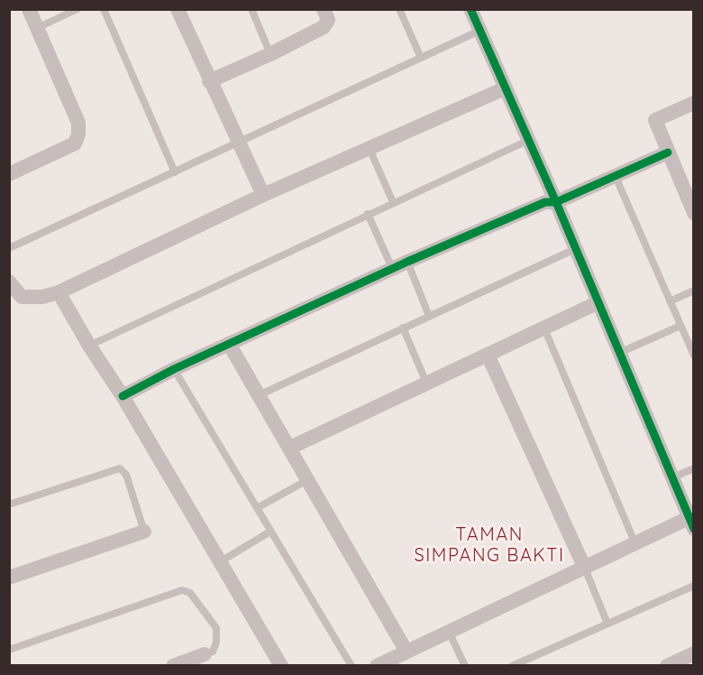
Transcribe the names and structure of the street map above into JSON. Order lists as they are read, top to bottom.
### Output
{
  "districts": ["TAMAN SIMPANG BAKTI"]
}
